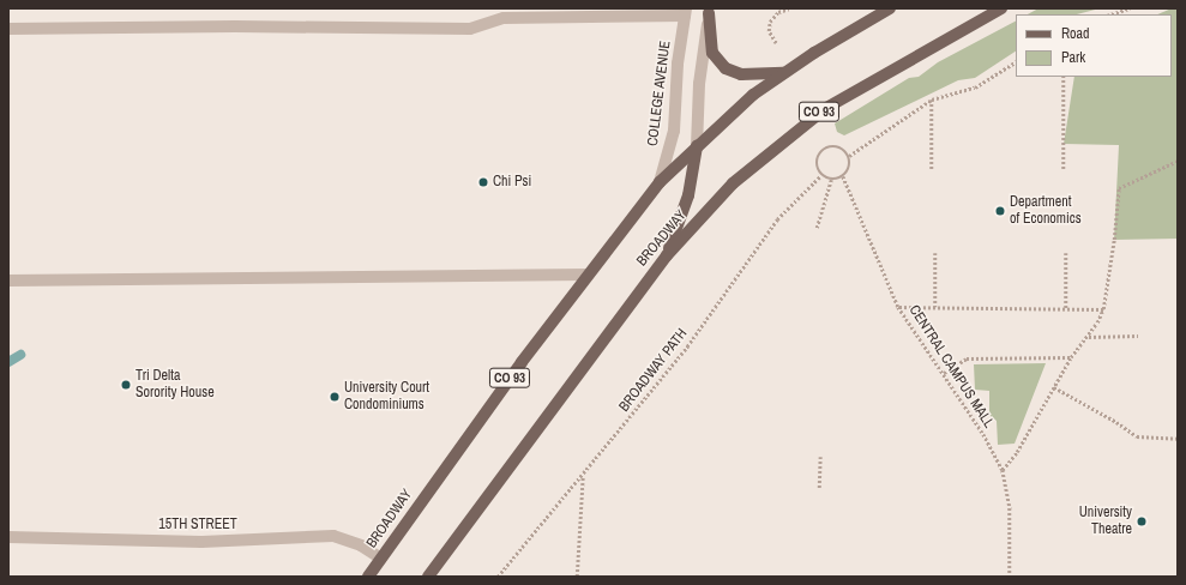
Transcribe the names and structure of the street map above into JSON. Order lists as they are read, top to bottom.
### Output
{
  "streets": {
    "main road": ["CO 93", "BROADWAY"],
    "street": ["COLLEGE AVENUE", "15TH STREET"],
    "path": ["CENTRAL CAMPUS MALL", "BROADWAY PATH"]
  },
  "crossings": [
    ["COLLEGE AVENUE", "BROADWAY"],
    ["BROADWAY", "15TH STREET"],
    ["CENTRAL CAMPUS MALL", "BROADWAY PATH"]
  ],
  "places": [
    "Chi Psi",
    "Department of Economics",
    "Tri Delta Sorority House",
    "University Court Condominiums",
    "University Theatre"
  ],
  "legend": ["Road", "Park"]
}
